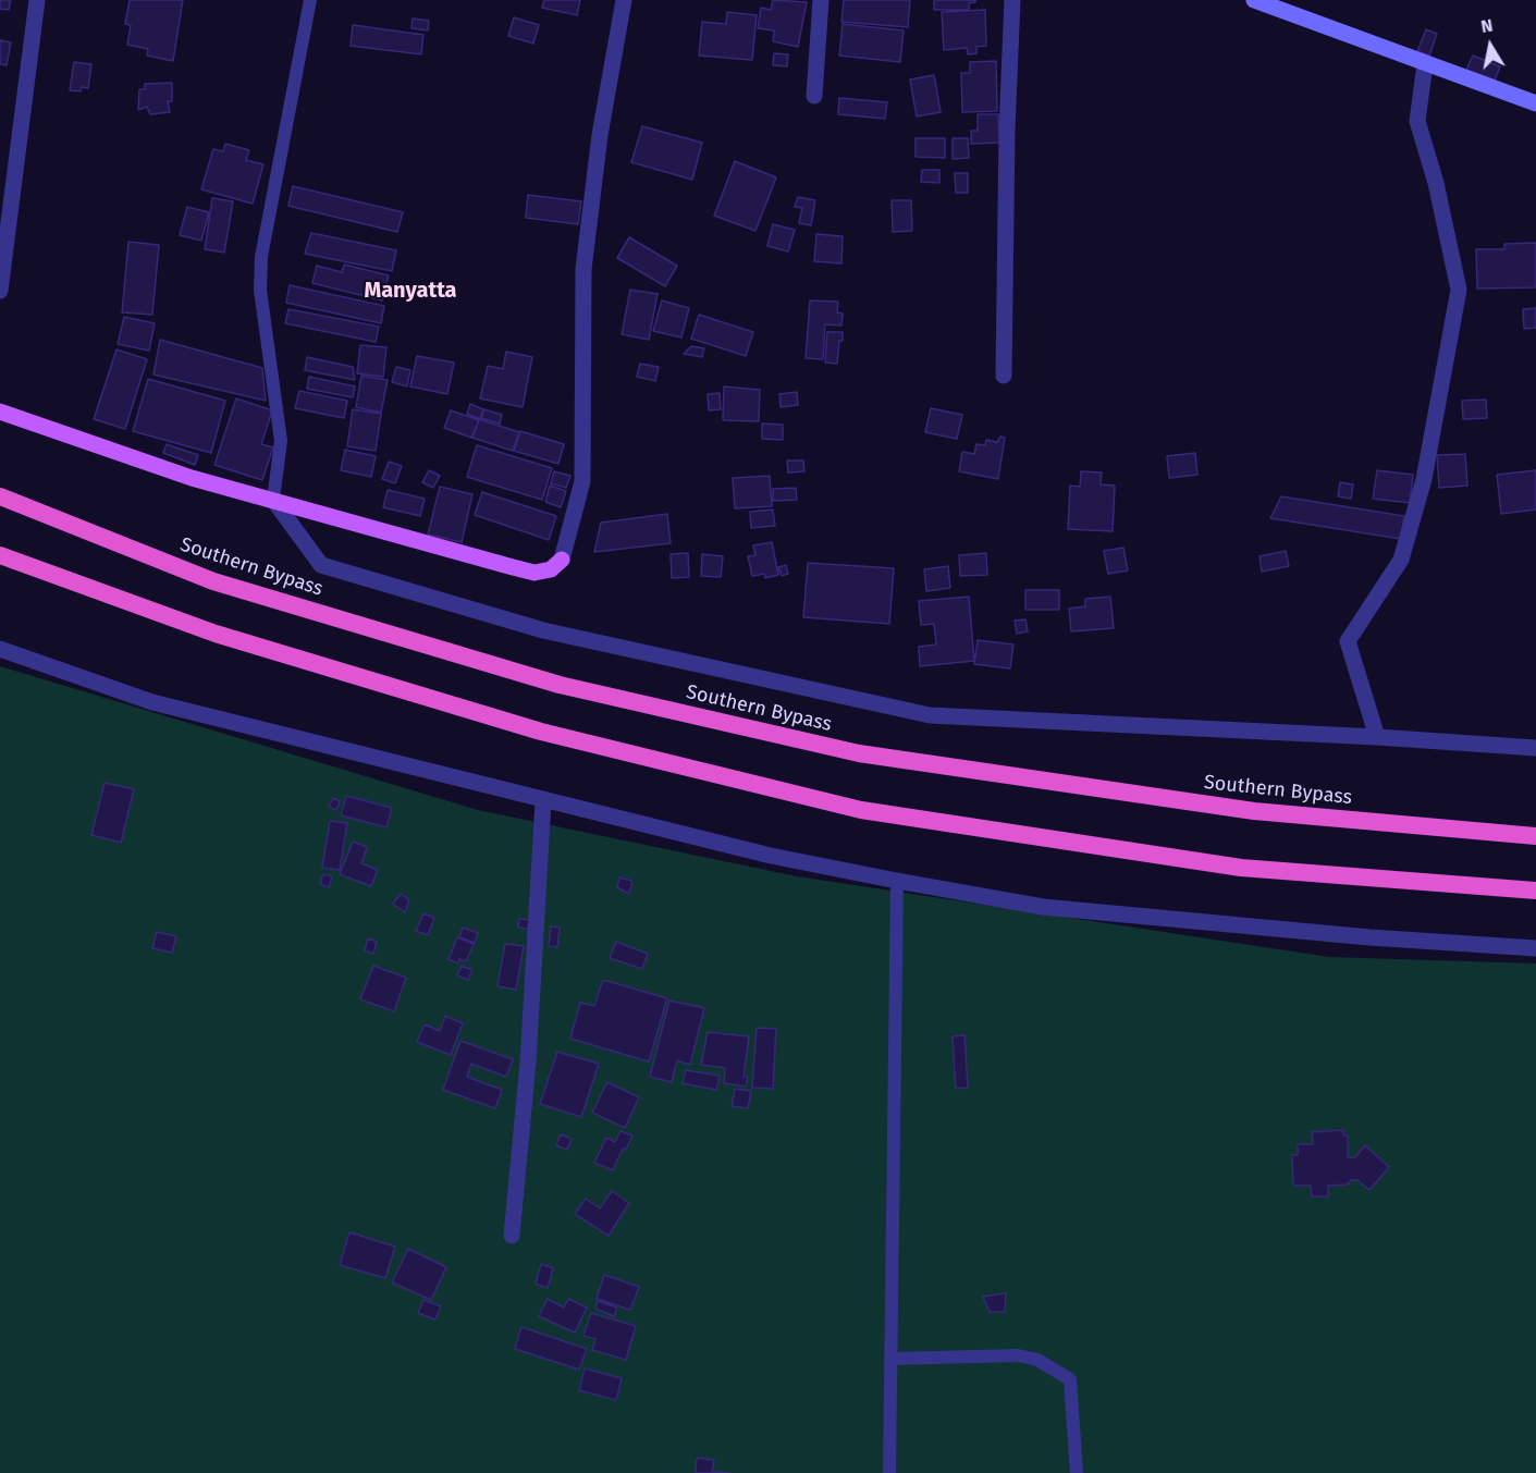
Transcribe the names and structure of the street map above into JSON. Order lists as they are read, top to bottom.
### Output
{
  "streets": {
    "highway": ["Southern Bypass"]
  },
  "districts": ["Manyatta"],
  "north": "top"
}
